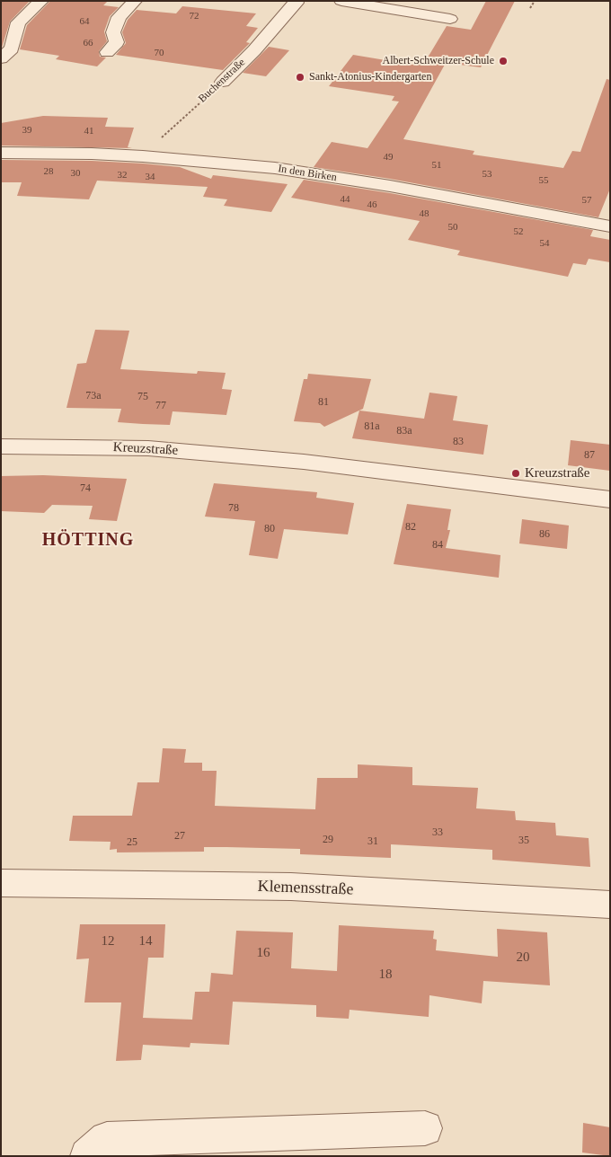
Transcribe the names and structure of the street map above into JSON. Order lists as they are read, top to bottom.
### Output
{
  "streets": {
    "street": [
      "Buchenstraße",
      "In den Birken",
      "Kreuzstraße",
      "Klemensstraße"
    ]
  },
  "crossings": [
    ["Buchenstraße", "In den Birken"]
  ],
  "districts": ["HÖTTING"],
  "places": ["Albert-Schweitzer-Schule", "Sankt-Atonius-Kindergarten", "Kreuzstraße"],
  "house_numbers": [
    "72",
    "64",
    "66",
    "70",
    "39",
    "41",
    "49",
    "51",
    "28",
    "30",
    "53",
    "32",
    "34",
    "55",
    "44",
    "57",
    "46",
    "48",
    "50",
    "52",
    "54",
    "73a",
    "75",
    "81",
    "77",
    "81a",
    "83a",
    "83",
    "87",
    "74",
    "78",
    "82",
    "80",
    "86",
    "84",
    "33",
    "27",
    "29",
    "35",
    "31",
    "25",
    "12",
    "14",
    "16",
    "20",
    "18"
  ]
}
